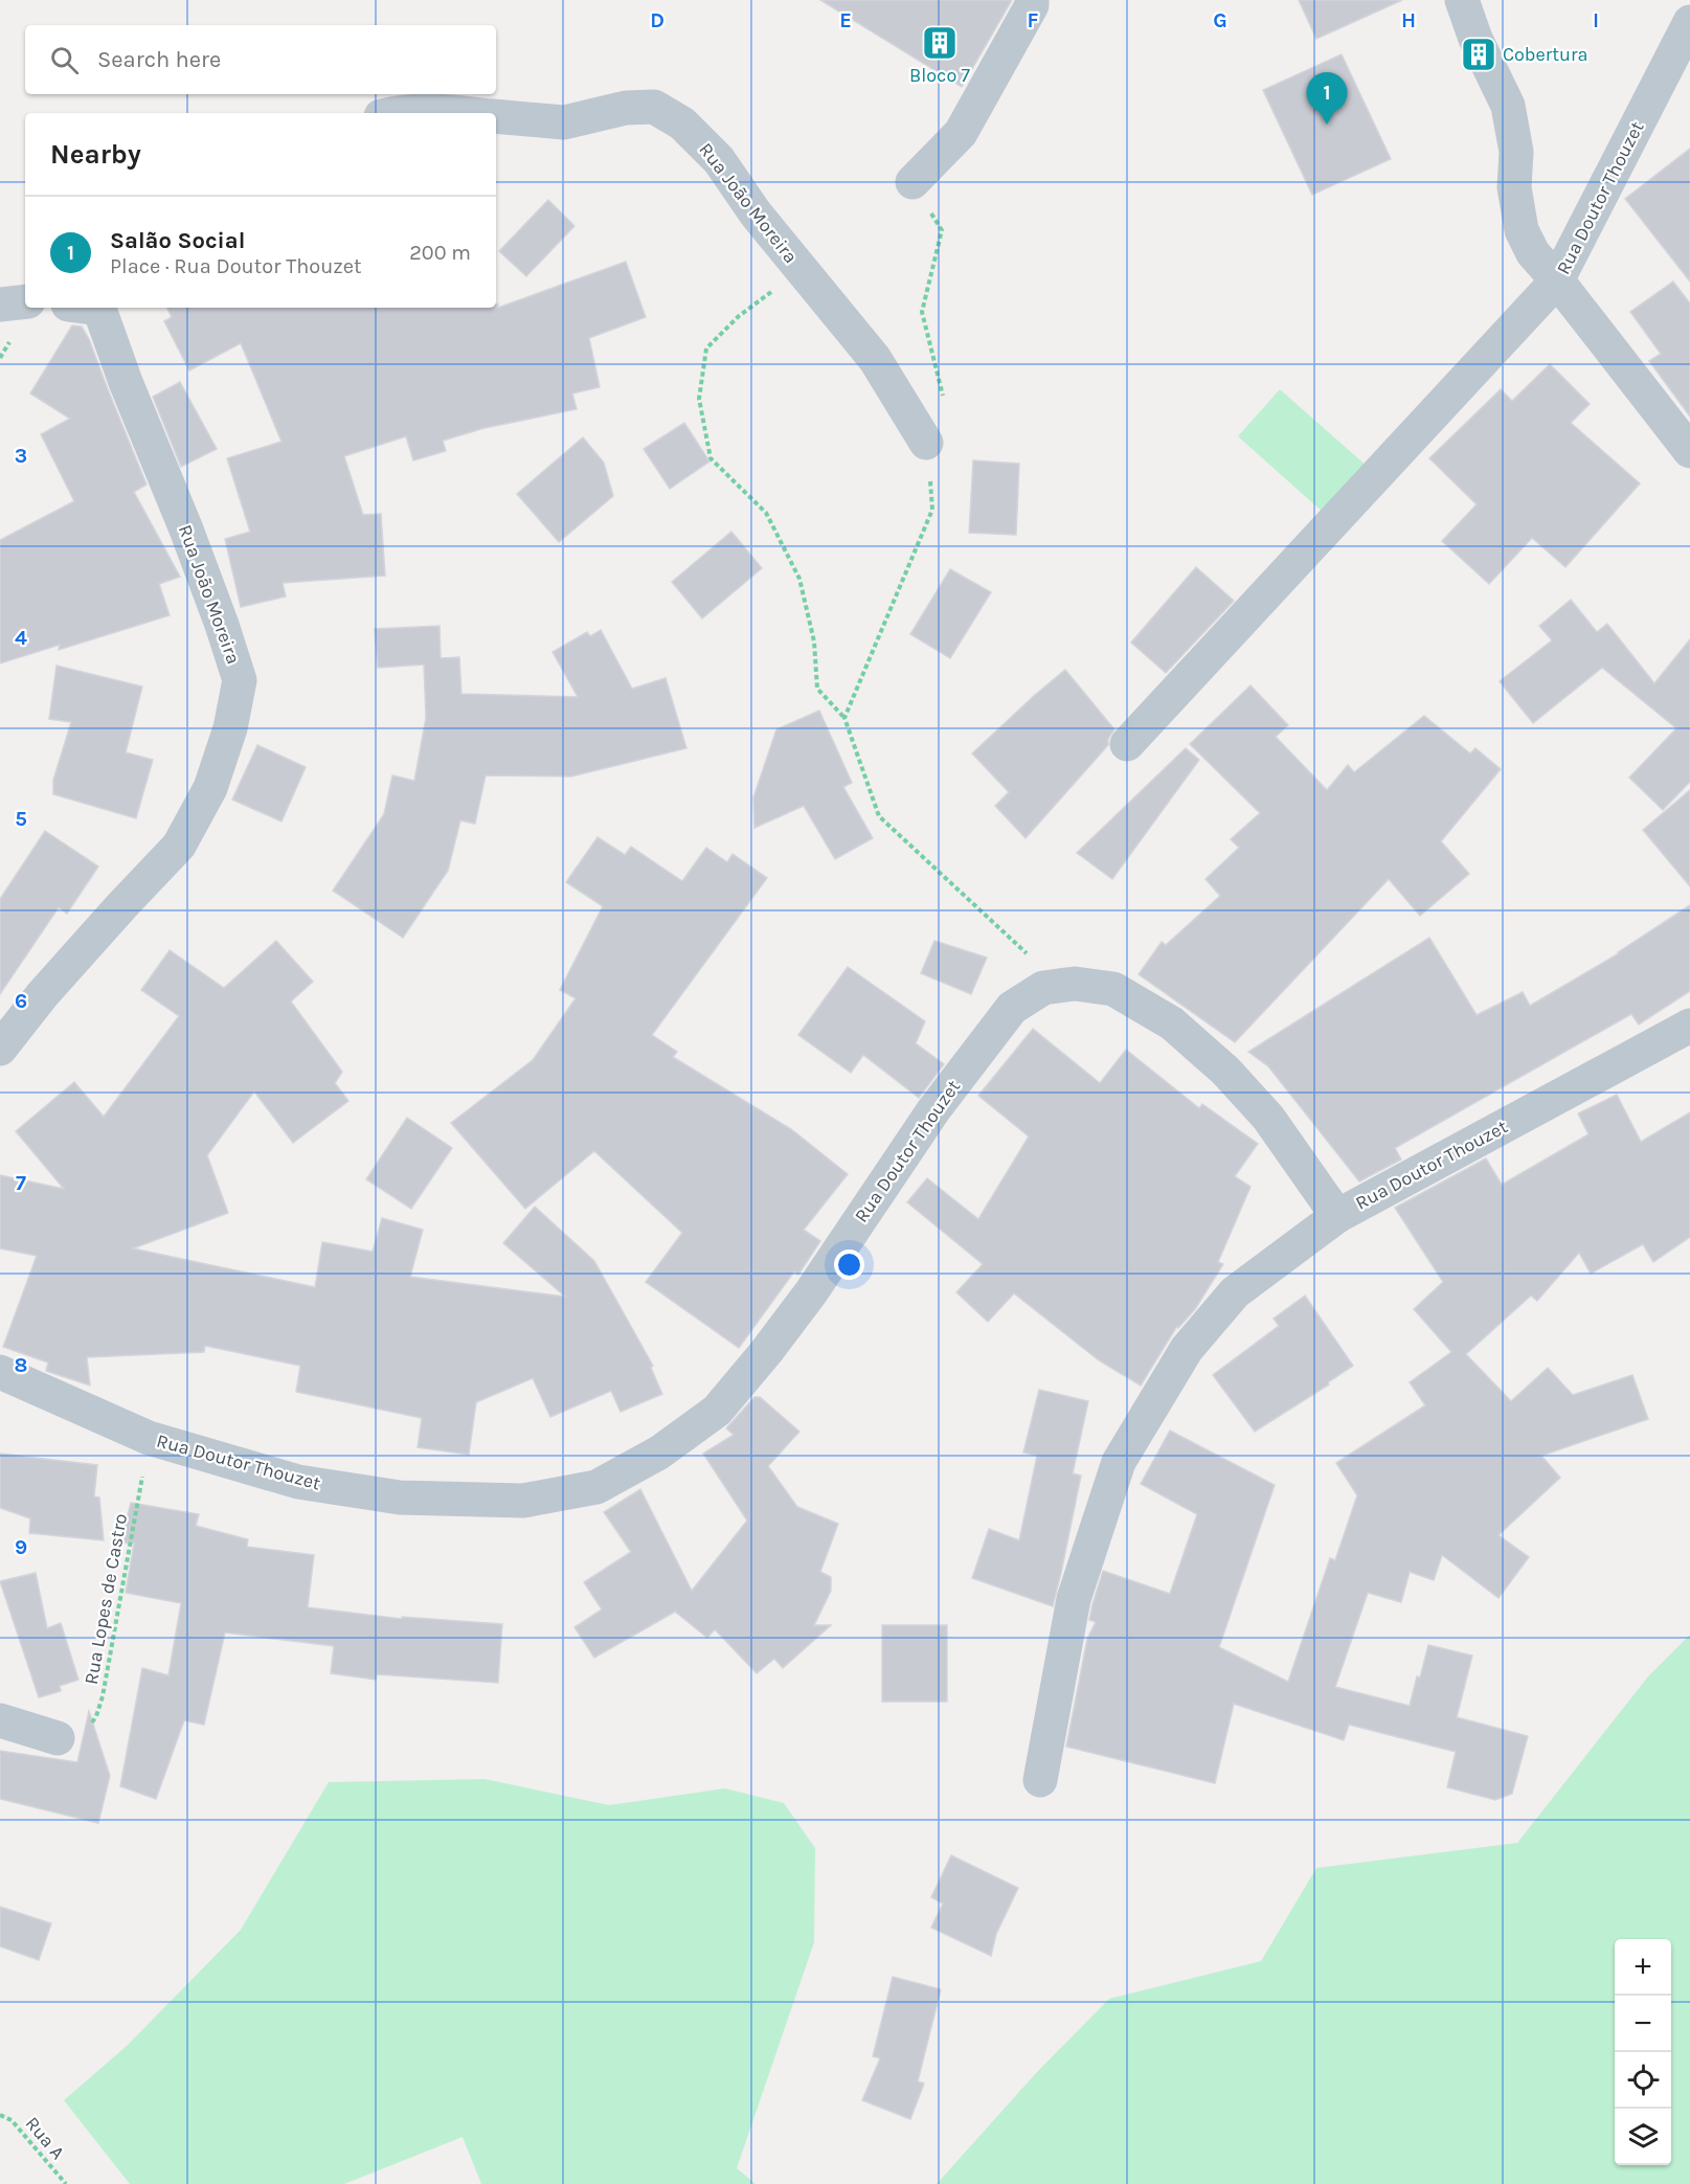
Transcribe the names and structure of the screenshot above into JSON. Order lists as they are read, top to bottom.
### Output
{
  "streets": {
    "street": ["Rua Doutor Thouzet", "Rua João Moreira"],
    "path": ["Rua Lopes de Castro", "Rua A"]
  },
  "crossings": [
    ["Rua Doutor Thouzet", "Rua Lopes de Castro"]
  ],
  "places": {
    "building": ["Bloco 7", "Cobertura"]
  },
  "page": {
    "search": "Search here",
    "pins": "1",
    "heading": "Nearby",
    "list": [
      {
        "mark": "1",
        "name": "Salão Social",
        "note": "Place · Rua Doutor Thouzet",
        "value": "200 m"
      }
    ],
    "map_buttons": ["+", "−"]
  },
  "grid": {
    "columns": [
      "D",
      "E",
      "F",
      "G",
      "H",
      "I"
    ],
    "rows": [
      "3",
      "4",
      "5",
      "6",
      "7",
      "8",
      "9"
    ]
  }
}
